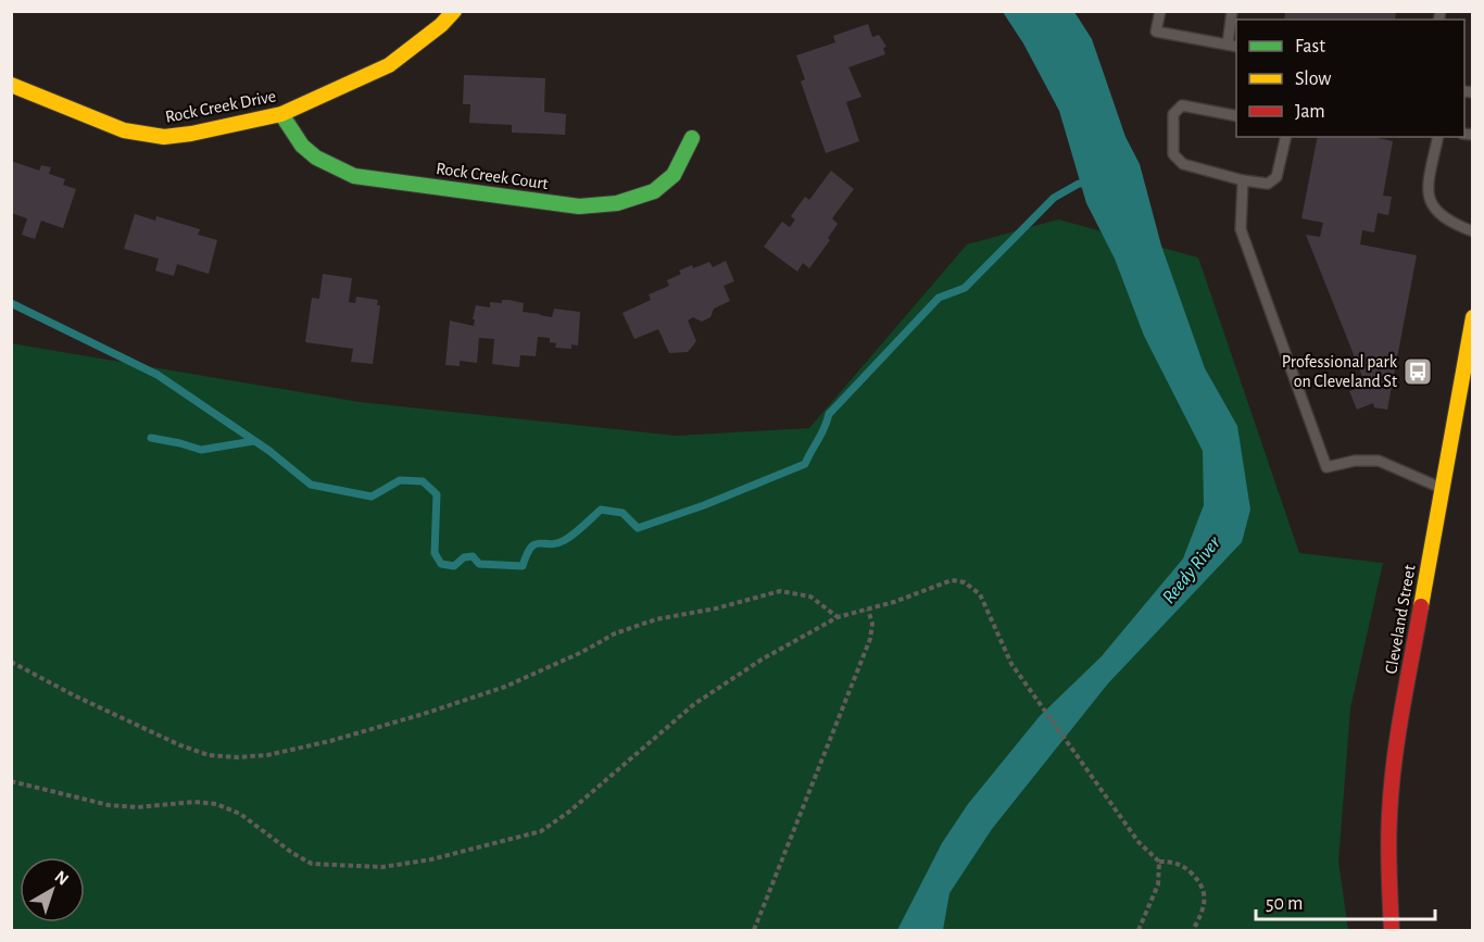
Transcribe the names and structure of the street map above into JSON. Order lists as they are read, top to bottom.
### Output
{
  "streets": {
    "street": ["Rock Creek Drive", "Rock Creek Court", "Cleveland Street"]
  },
  "crossings": [
    ["Rock Creek Drive", "Rock Creek Court"]
  ],
  "water": ["Reedy River"],
  "places": {
    "bus stop": ["Professional park on Cleveland St"]
  },
  "legend": ["Fast", "Slow", "Jam"],
  "scale_bar": "50 m",
  "north": "top right"
}
